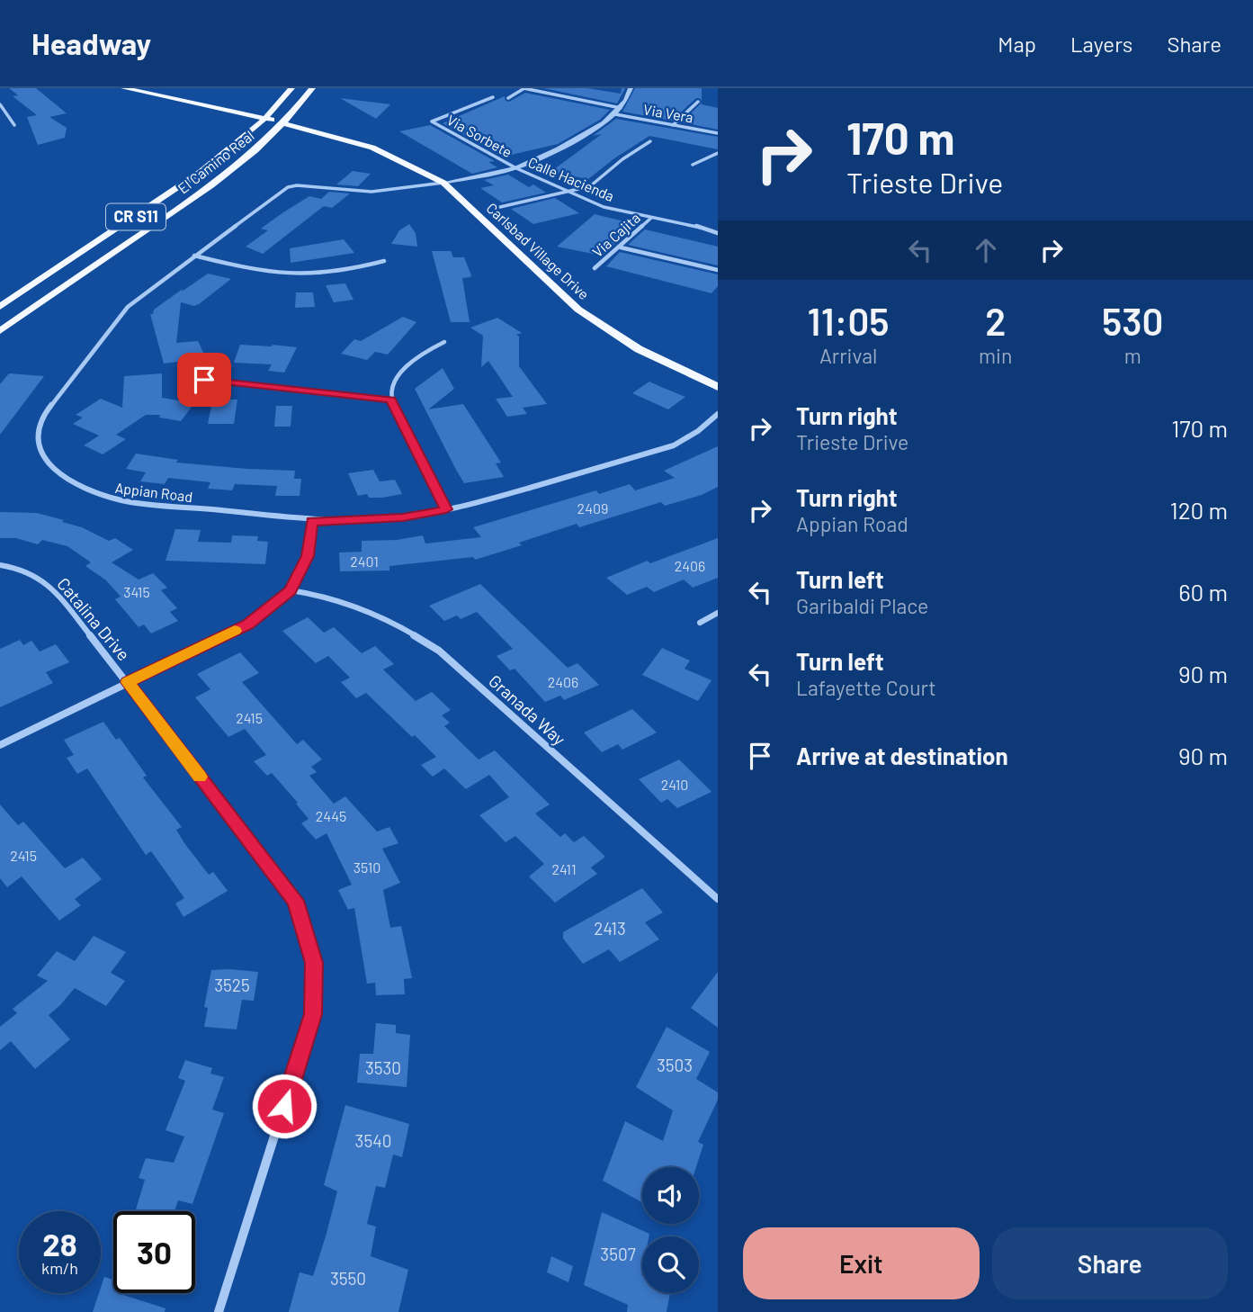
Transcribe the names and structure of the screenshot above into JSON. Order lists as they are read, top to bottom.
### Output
{
  "streets": {
    "main road": ["El Camino Real", "CR S11", "Carlsbad Village Drive"],
    "street": [
      "Via Vera",
      "Via Sorbete",
      "Calle Hacienda",
      "Via Cajita",
      "Appian Road",
      "Catalina Drive",
      "Granada Way"
    ]
  },
  "crossings": [
    ["Via Sorbete", "Calle Hacienda"],
    ["El Camino Real", "Carlsbad Village Drive"],
    ["Calle Hacienda", "Via Cajita"],
    ["Carlsbad Village Drive", "Appian Road"]
  ],
  "house_numbers": [
    "2409",
    "2401",
    "2406",
    "3415",
    "2406",
    "2415",
    "2410",
    "2445",
    "2415",
    "3510",
    "2411",
    "2413",
    "3525",
    "3503",
    "3530",
    "3540",
    "3507",
    "3550"
  ],
  "page": {
    "header": "Headway",
    "nav": ["Map", "Layers", "Share"],
    "turn": ["170 m", "Trieste Drive"],
    "eta": [
      "11:05",
      "Arrival",
      "2",
      "min",
      "530",
      "m"
    ],
    "list": [
      {
        "name": "Turn right",
        "note": "Trieste Drive",
        "value": "170 m"
      },
      {
        "name": "Turn right",
        "note": "Appian Road",
        "value": "120 m"
      },
      {
        "name": "Turn left",
        "note": "Garibaldi Place",
        "value": "60 m"
      },
      {
        "name": "Turn left",
        "note": "Lafayette Court",
        "value": "90 m"
      },
      {
        "name": "Arrive at destination",
        "value": "90 m"
      }
    ],
    "speed": "28 km/h",
    "limit": "30",
    "buttons": ["Exit", "Share"]
  }
}
